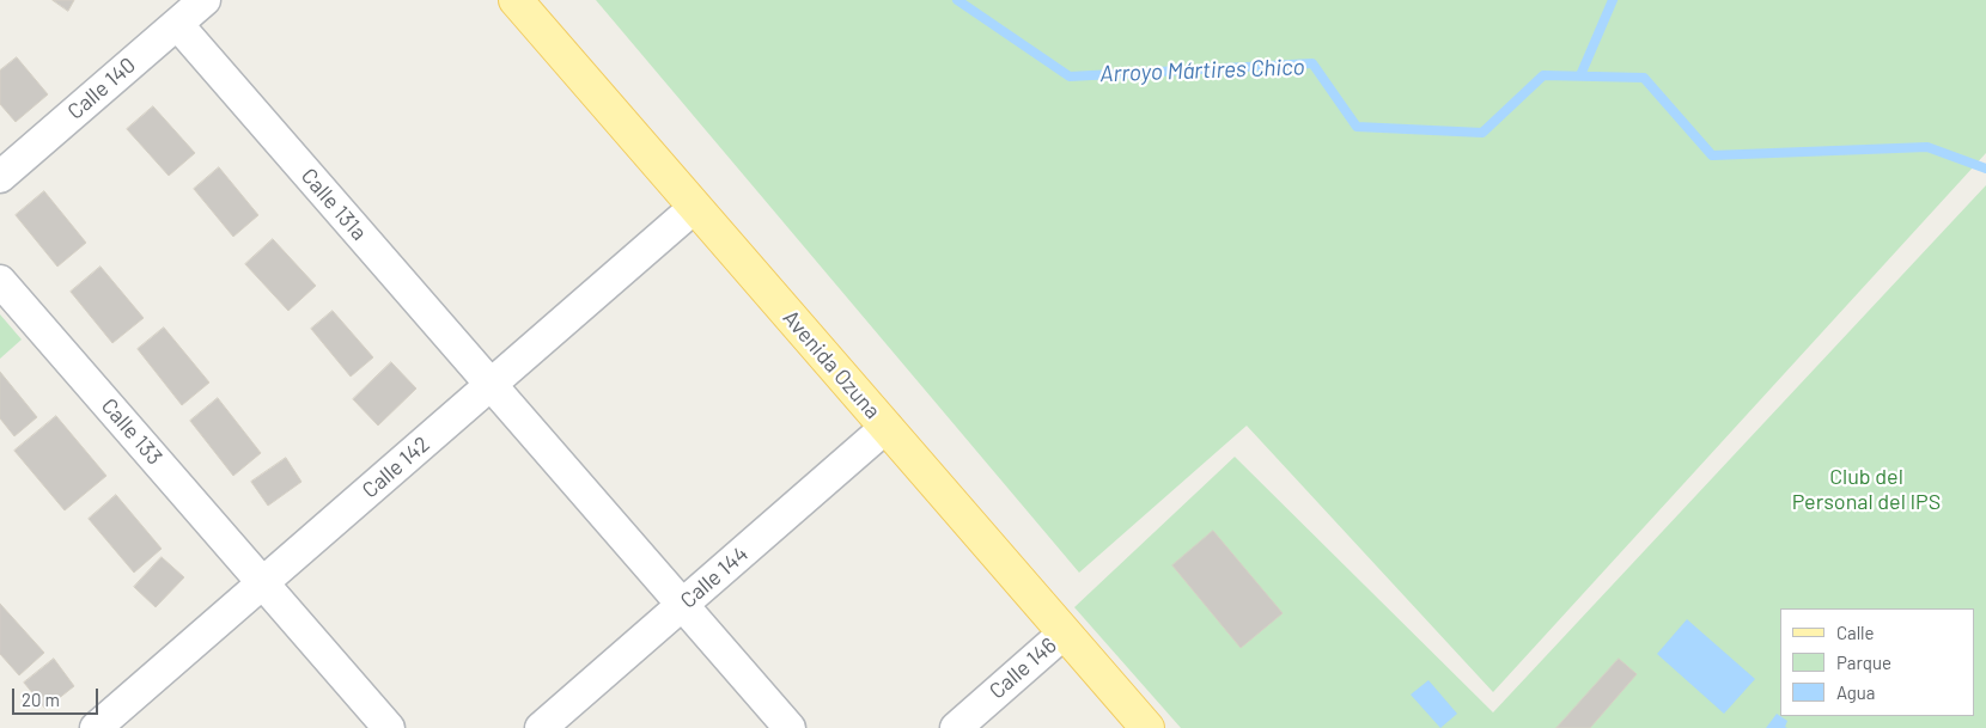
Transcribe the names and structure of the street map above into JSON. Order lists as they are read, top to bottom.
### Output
{
  "streets": {
    "main road": ["Avenida Ozuna"],
    "street": [
      "Calle 140",
      "Calle 131a",
      "Calle 133",
      "Calle 142",
      "Calle 144",
      "Calle 146"
    ]
  },
  "crossings": [
    ["Calle 140", "Calle 131a"],
    ["Calle 131a", "Calle 142"],
    ["Calle 131a", "Calle 144"],
    ["Avenida Ozuna", "Calle 142"],
    ["Avenida Ozuna", "Calle 144"],
    ["Avenida Ozuna", "Calle 146"],
    ["Calle 133", "Calle 142"]
  ],
  "water": ["Arroyo Mártires Chico"],
  "parks": ["Club del Personal del IPS"],
  "legend": ["Calle", "Parque", "Agua"],
  "scale_bar": "20 m"
}
